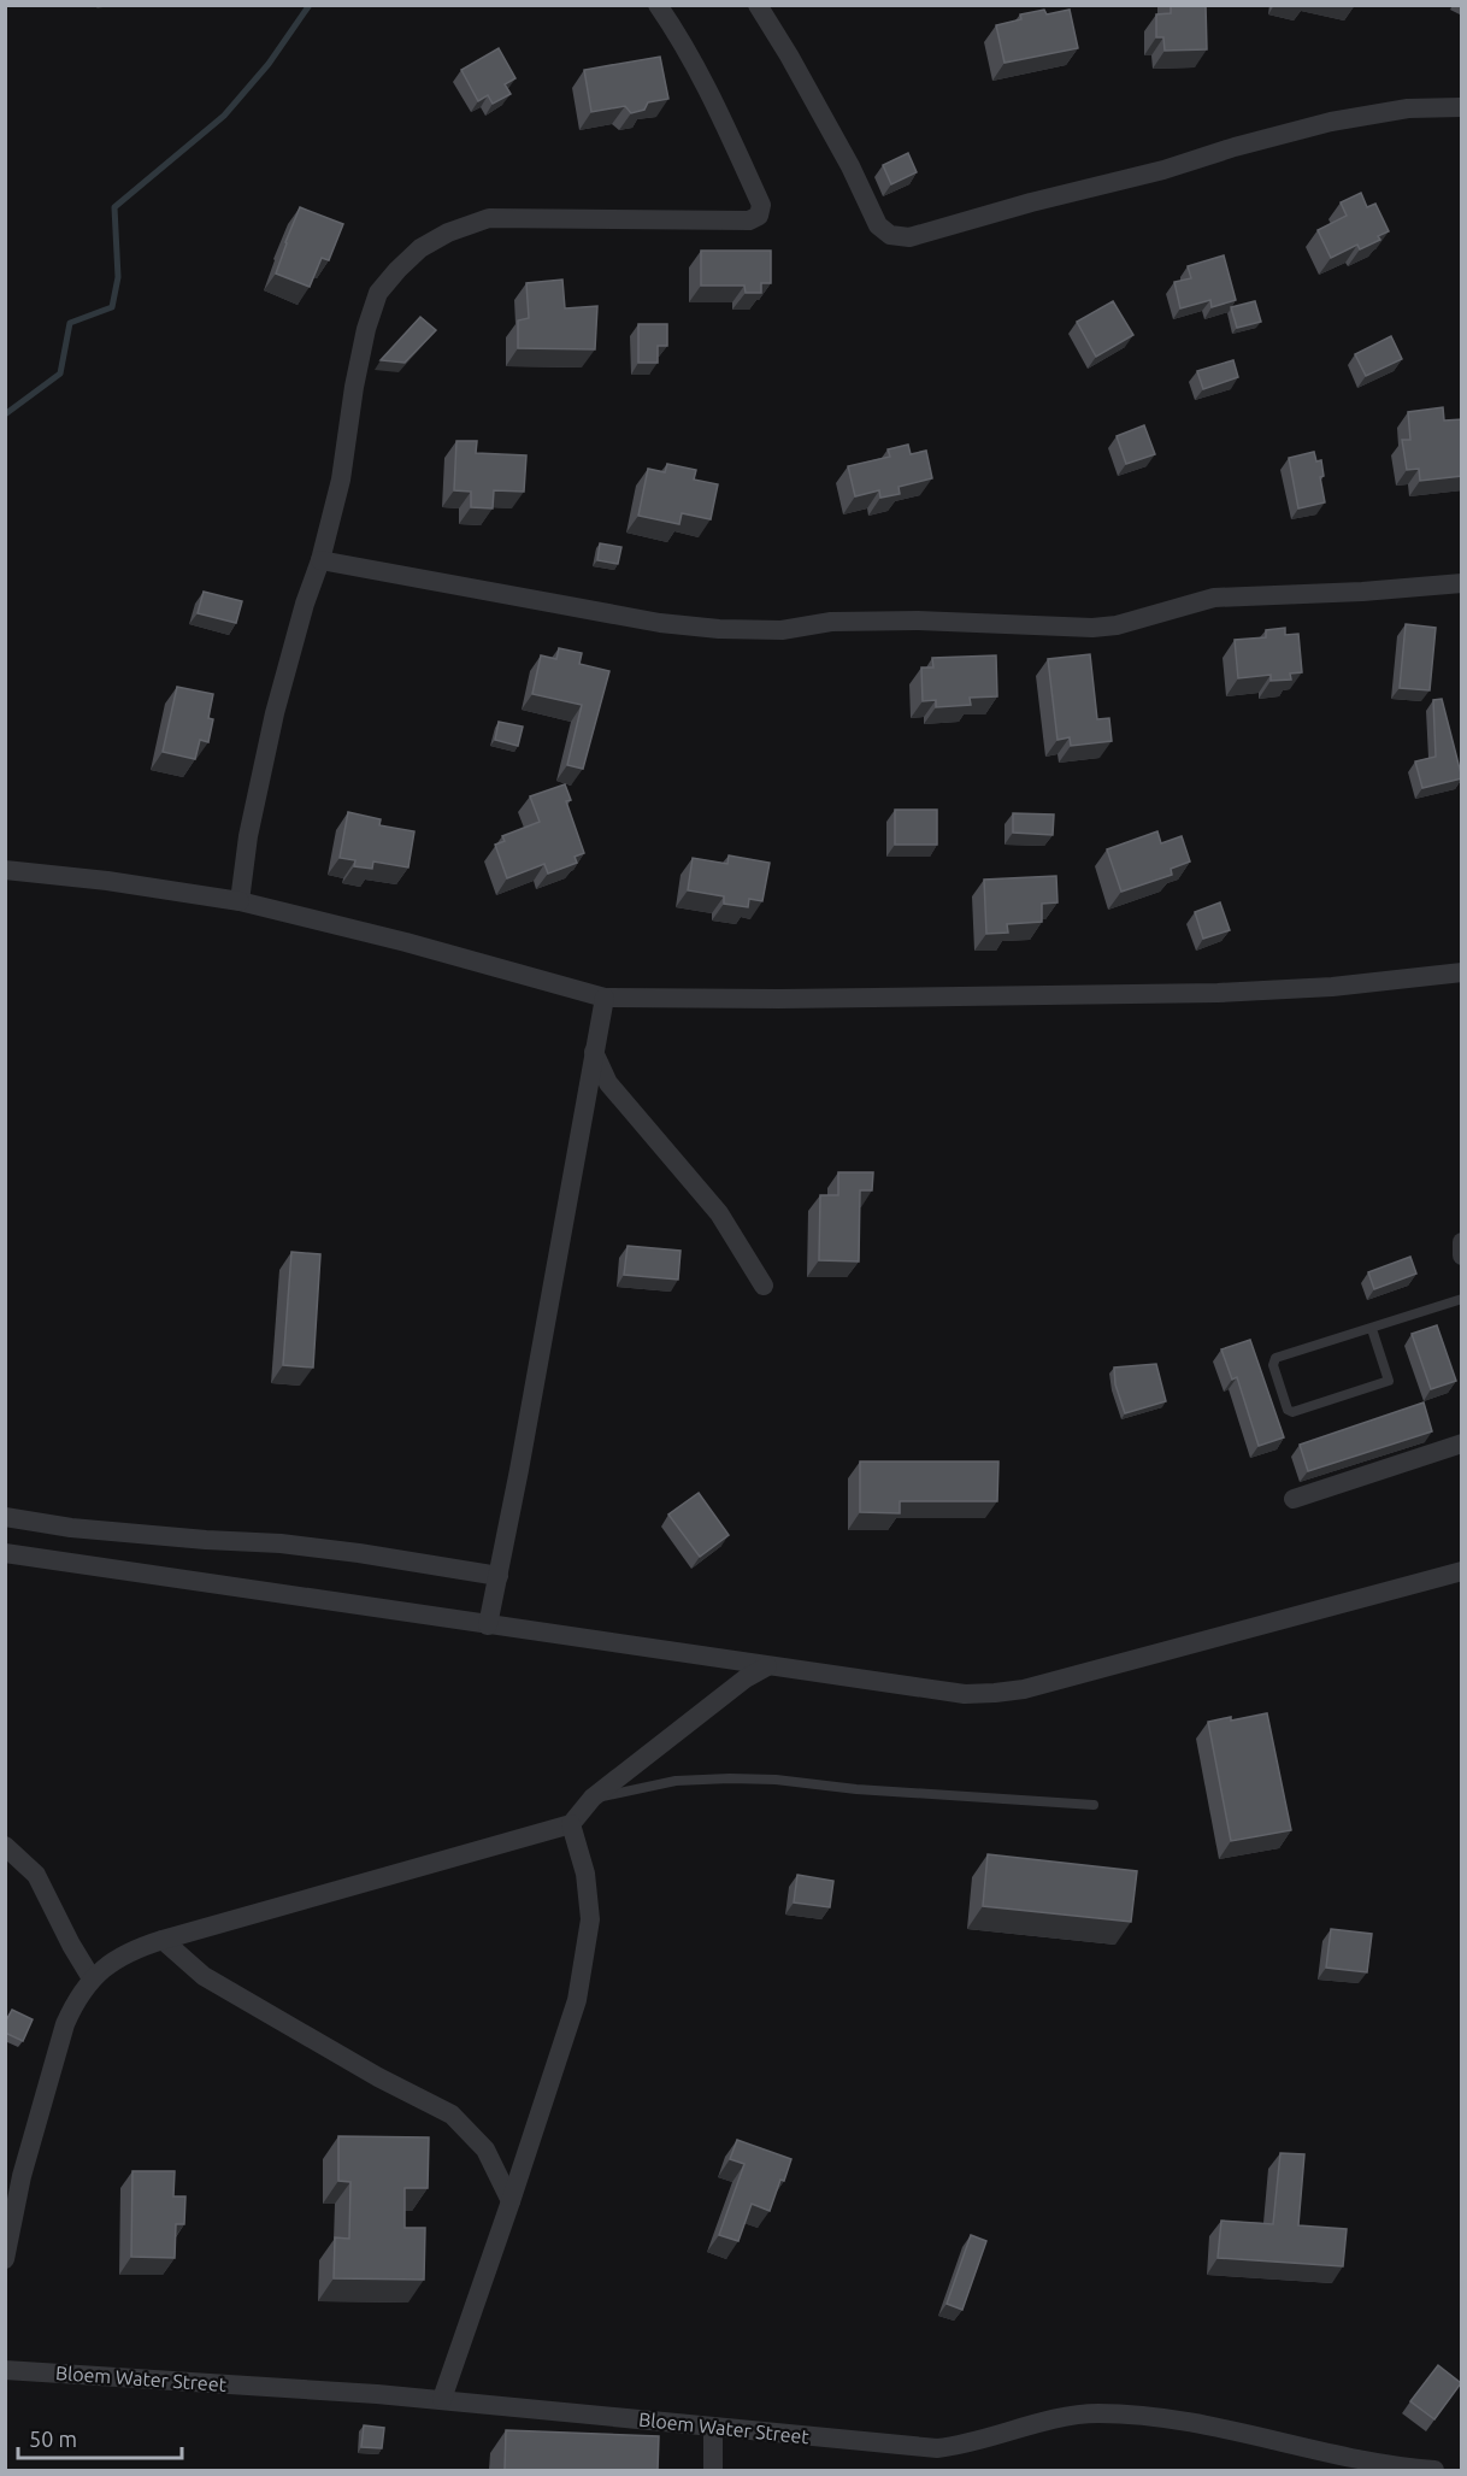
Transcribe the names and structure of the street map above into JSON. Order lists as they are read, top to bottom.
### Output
{
  "streets": {
    "street": ["Bloem Water Street"]
  },
  "scale_bar": "50 m"
}
